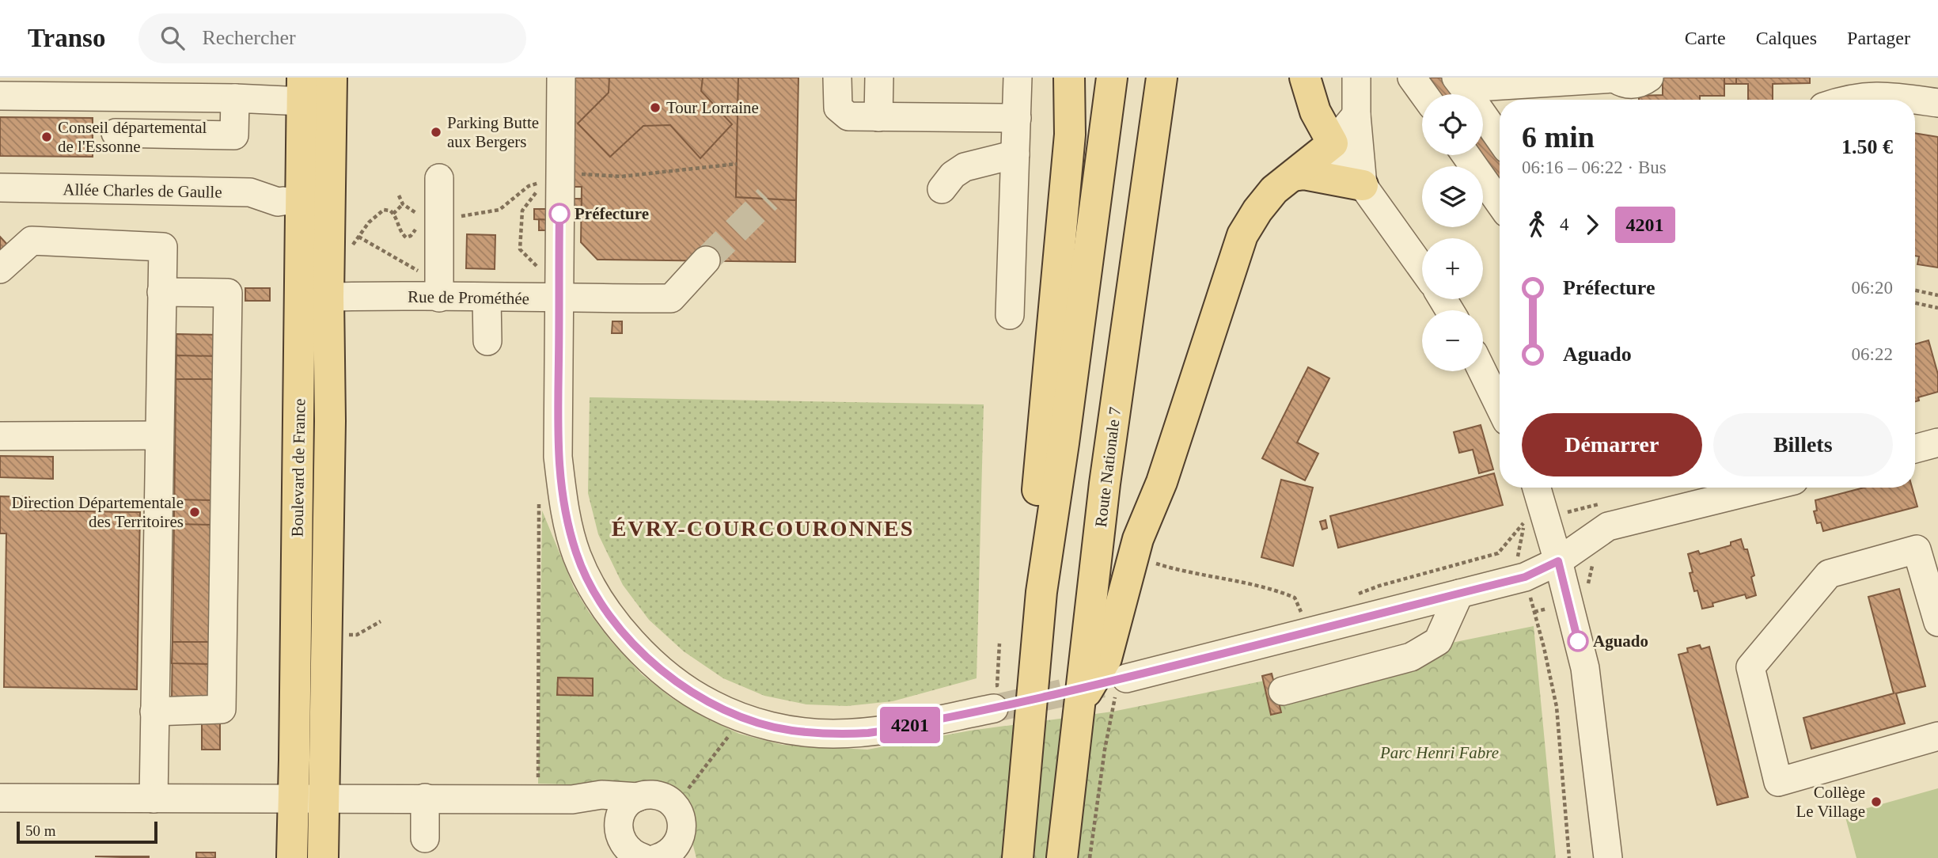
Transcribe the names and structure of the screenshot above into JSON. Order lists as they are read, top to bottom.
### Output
{
  "streets": {
    "main road": ["Route Nationale 7", "Boulevard de France"],
    "street": ["Allée Charles de Gaulle", "Rue de Prométhée"]
  },
  "crossings": [
    ["Rue de Prométhée", "Boulevard de France"]
  ],
  "districts": ["ÉVRY-COURCOURONNES"],
  "parks": ["Parc Henri Fabre"],
  "places": [
    "Tour Lorraine",
    "Parking Butte aux Bergers",
    "Conseil départemental de l'Essonne",
    "Préfecture",
    "Direction Départementale des Territoires",
    "Aguado",
    "Collège Le Village"
  ],
  "lines": ["bus line 4201"],
  "scale_bar": "50 m",
  "page": {
    "header": "Transo",
    "search": "Rechercher",
    "nav": ["Carte", "Calques", "Partager"],
    "on_map": "4201",
    "map_buttons": ["+", "−"],
    "heading": ["6 min", "06:16 – 06:22 · Bus", "1.50 €"],
    "legs": ["4", "4201"],
    "list": [
      {
        "name": "Préfecture",
        "value": "06:20"
      },
      {
        "name": "Aguado",
        "value": "06:22"
      }
    ],
    "buttons": ["Démarrer", "Billets"],
    "scale": "50 m"
  }
}
